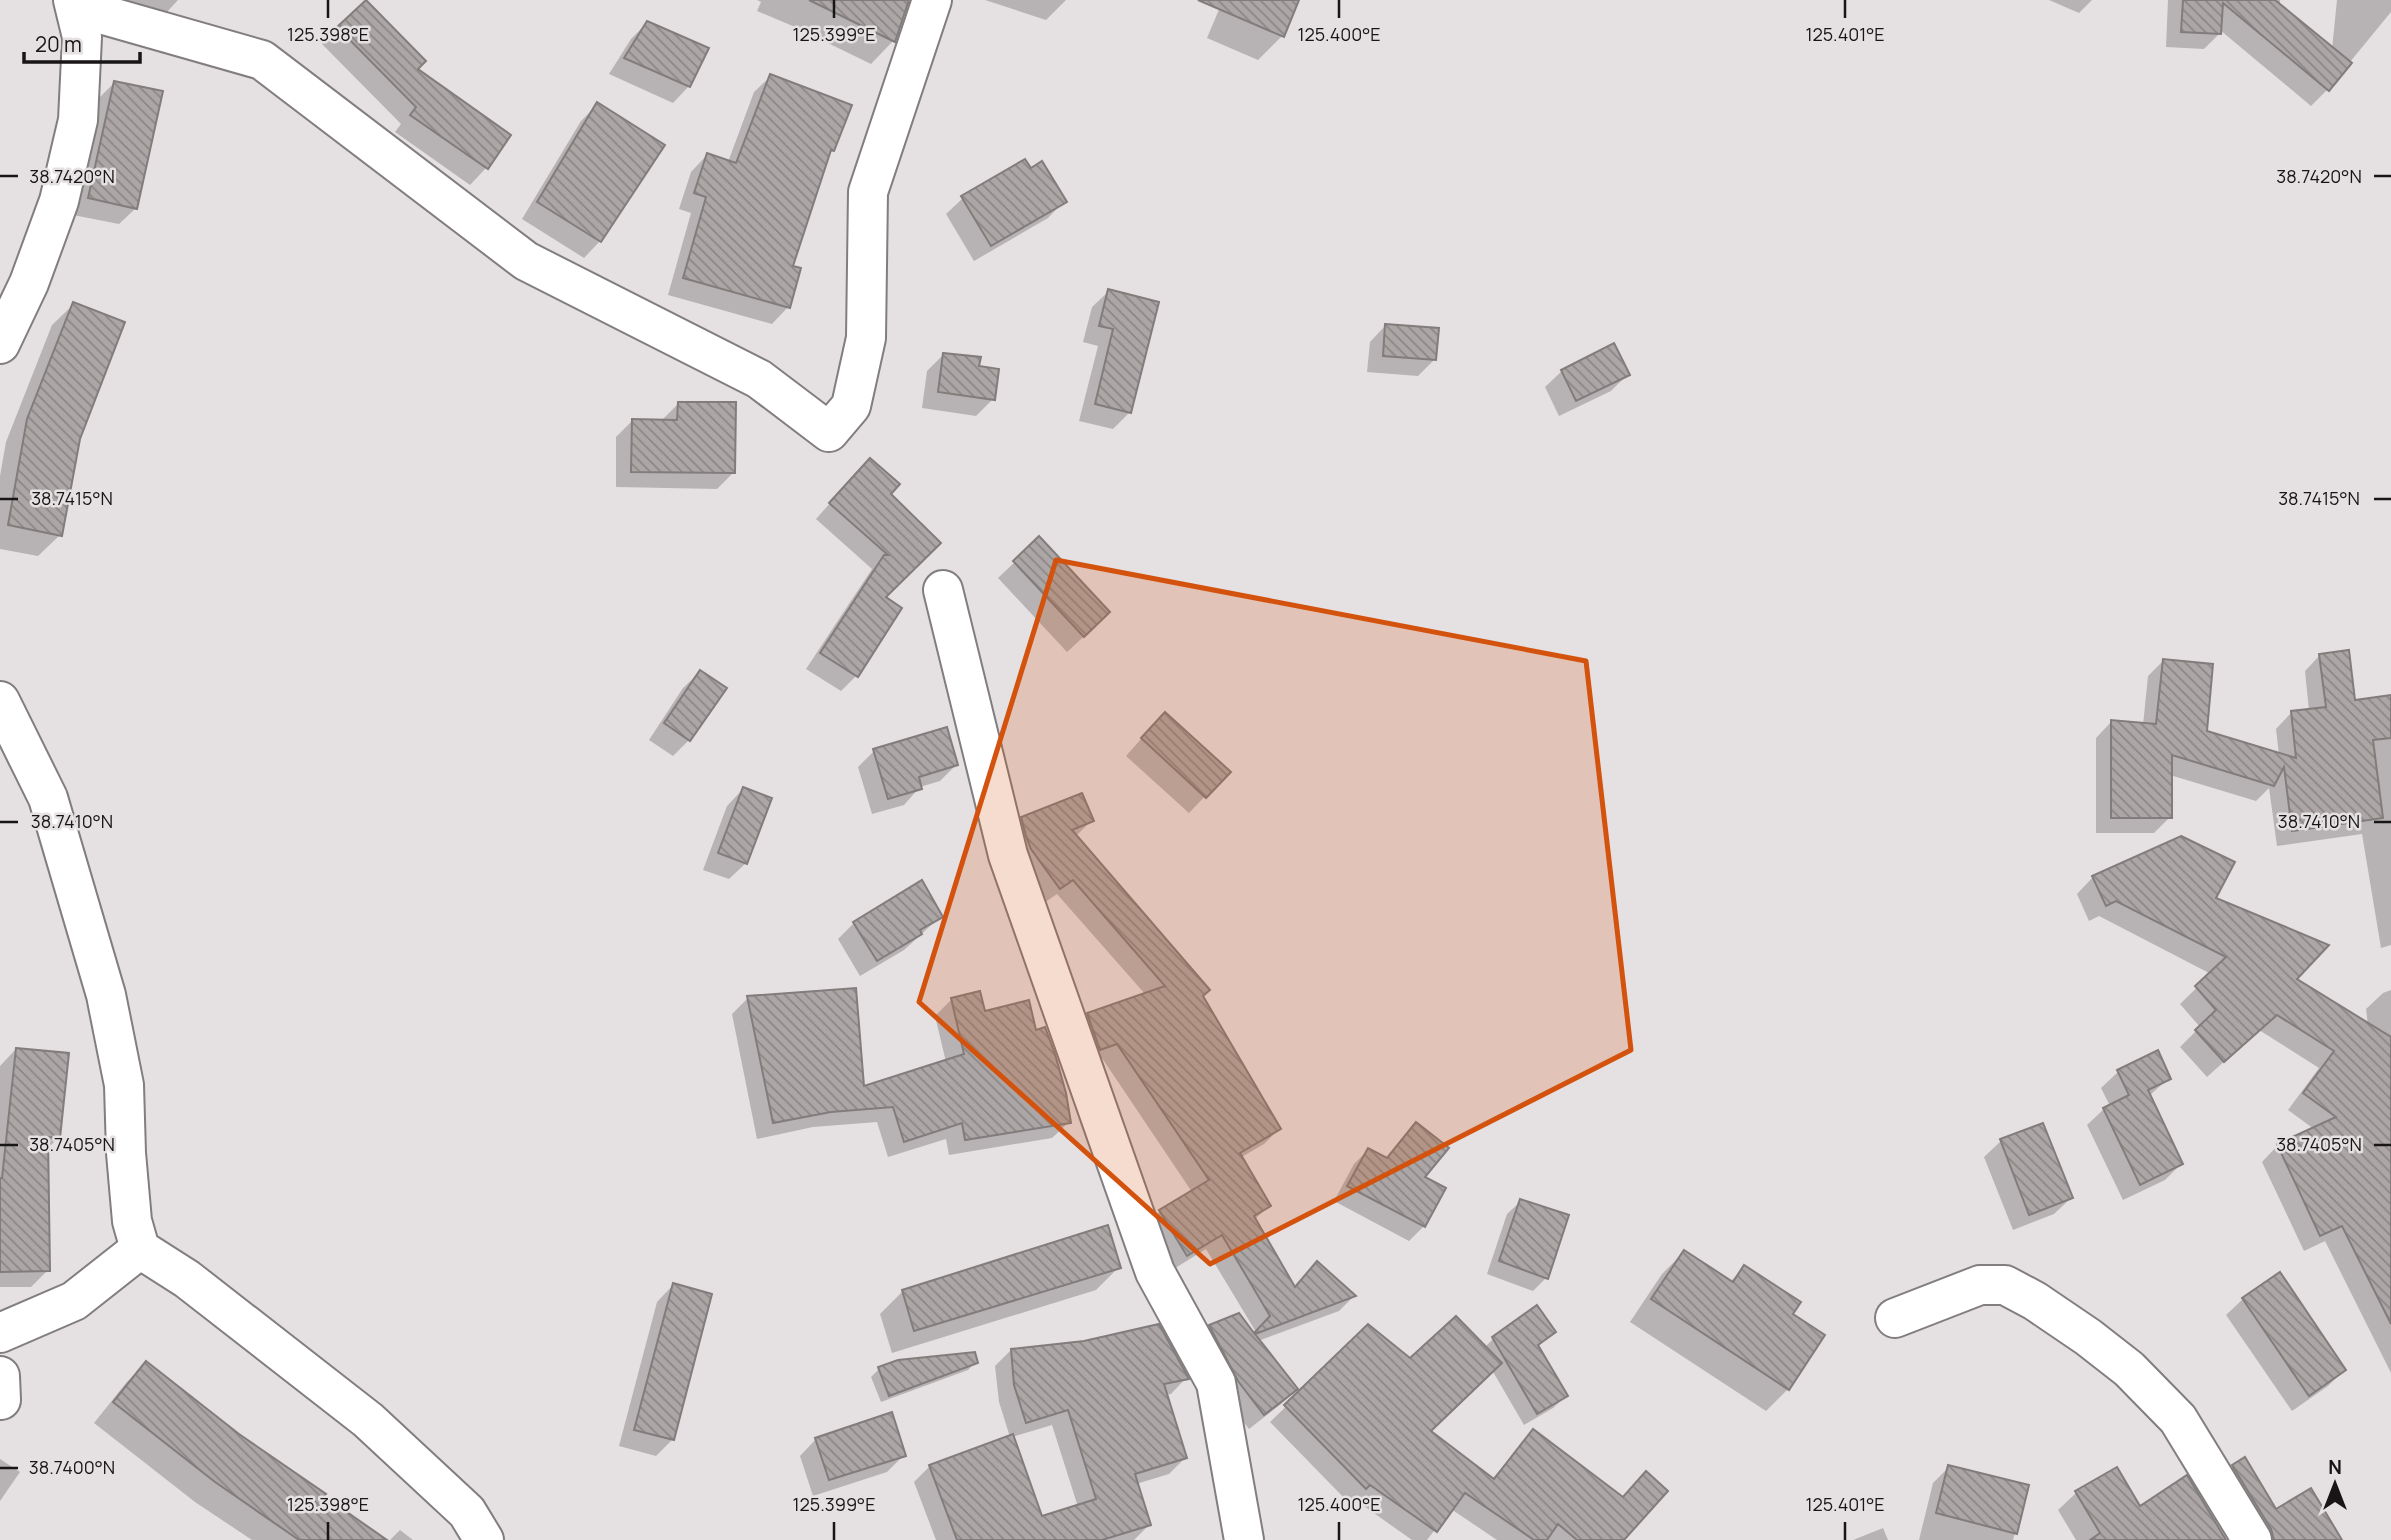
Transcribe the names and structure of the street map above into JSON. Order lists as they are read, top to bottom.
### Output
{
  "scale_bar": "20 m",
  "north": "top",
  "coordinates": [
    "125.398°E",
    "125.399°E",
    "125.400°E",
    "125.401°E",
    "38.7420°N",
    "38.7415°N",
    "38.7410°N",
    "38.7405°N",
    "38.7400°N"
  ]
}
